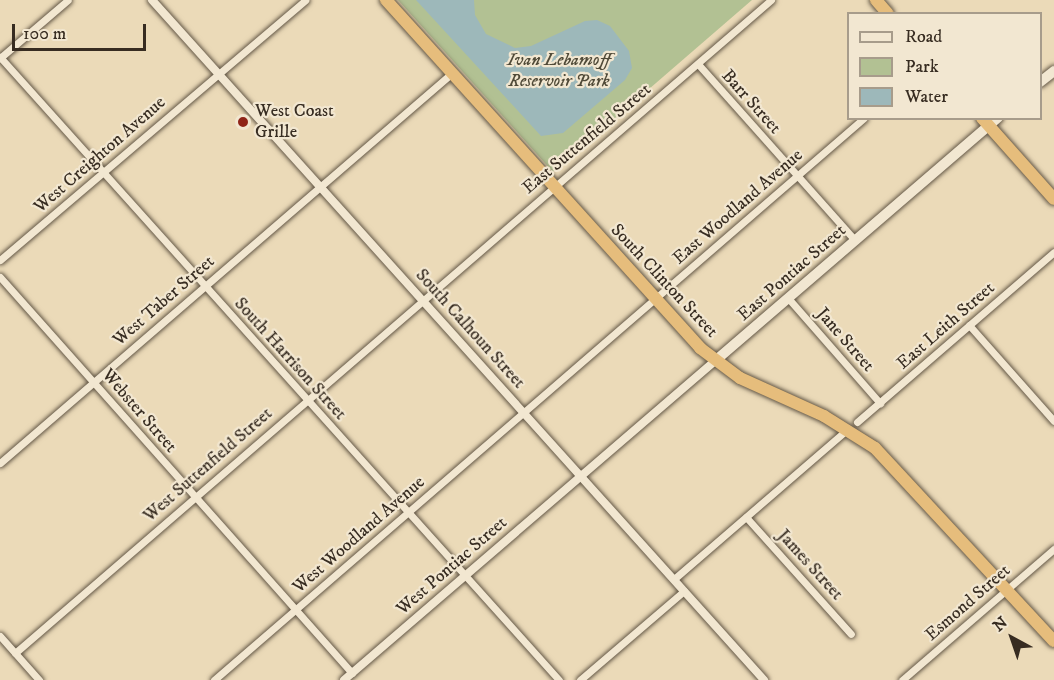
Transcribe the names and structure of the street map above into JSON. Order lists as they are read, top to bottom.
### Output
{
  "streets": {
    "highway": ["South Clinton Street"],
    "main road": ["East Pontiac Street"],
    "street": [
      "Barr Street",
      "East Suttenfield Street",
      "West Creighton Avenue",
      "East Woodland Avenue",
      "West Taber Street",
      "East Leith Street",
      "South Calhoun Street",
      "Jane Street",
      "South Harrison Street",
      "Webster Street",
      "West Suttenfield Street",
      "West Woodland Avenue",
      "James Street",
      "West Pontiac Street",
      "Esmond Street"
    ]
  },
  "crossings": [
    ["Barr Street", "East Suttenfield Street"],
    ["Barr Street", "East Woodland Avenue"],
    ["Barr Street", "East Pontiac Street"],
    ["East Suttenfield Street", "South Clinton Street"],
    ["East Suttenfield Street", "South Calhoun Street"],
    ["East Suttenfield Street", "West Suttenfield Street"],
    ["West Creighton Avenue", "South Calhoun Street"],
    ["West Creighton Avenue", "South Harrison Street"],
    ["East Woodland Avenue", "South Clinton Street"],
    ["East Woodland Avenue", "South Calhoun Street"],
    ["East Woodland Avenue", "West Woodland Avenue"],
    ["East Pontiac Street", "South Clinton Street"],
    ["East Pontiac Street", "South Calhoun Street"],
    ["East Pontiac Street", "Jane Street"],
    ["East Pontiac Street", "West Pontiac Street"],
    ["South Clinton Street", "West Taber Street"],
    ["South Clinton Street", "East Leith Street"],
    ["South Clinton Street", "Esmond Street"],
    ["West Taber Street", "South Calhoun Street"],
    ["West Taber Street", "South Harrison Street"],
    ["West Taber Street", "Webster Street"],
    ["East Leith Street", "South Calhoun Street"],
    ["East Leith Street", "Jane Street"],
    ["East Leith Street", "James Street"],
    ["South Calhoun Street", "West Suttenfield Street"],
    ["South Calhoun Street", "West Woodland Avenue"],
    ["South Calhoun Street", "West Pontiac Street"],
    ["South Harrison Street", "West Suttenfield Street"],
    ["South Harrison Street", "West Woodland Avenue"],
    ["South Harrison Street", "West Pontiac Street"],
    ["Webster Street", "West Suttenfield Street"],
    ["Webster Street", "West Woodland Avenue"],
    ["Webster Street", "West Pontiac Street"]
  ],
  "parks": ["Ivan Lebamoff Reservoir Park"],
  "places": ["West Coast Grille"],
  "legend": ["Road", "Park", "Water"],
  "scale_bar": "100 m",
  "north": "top left"
}
